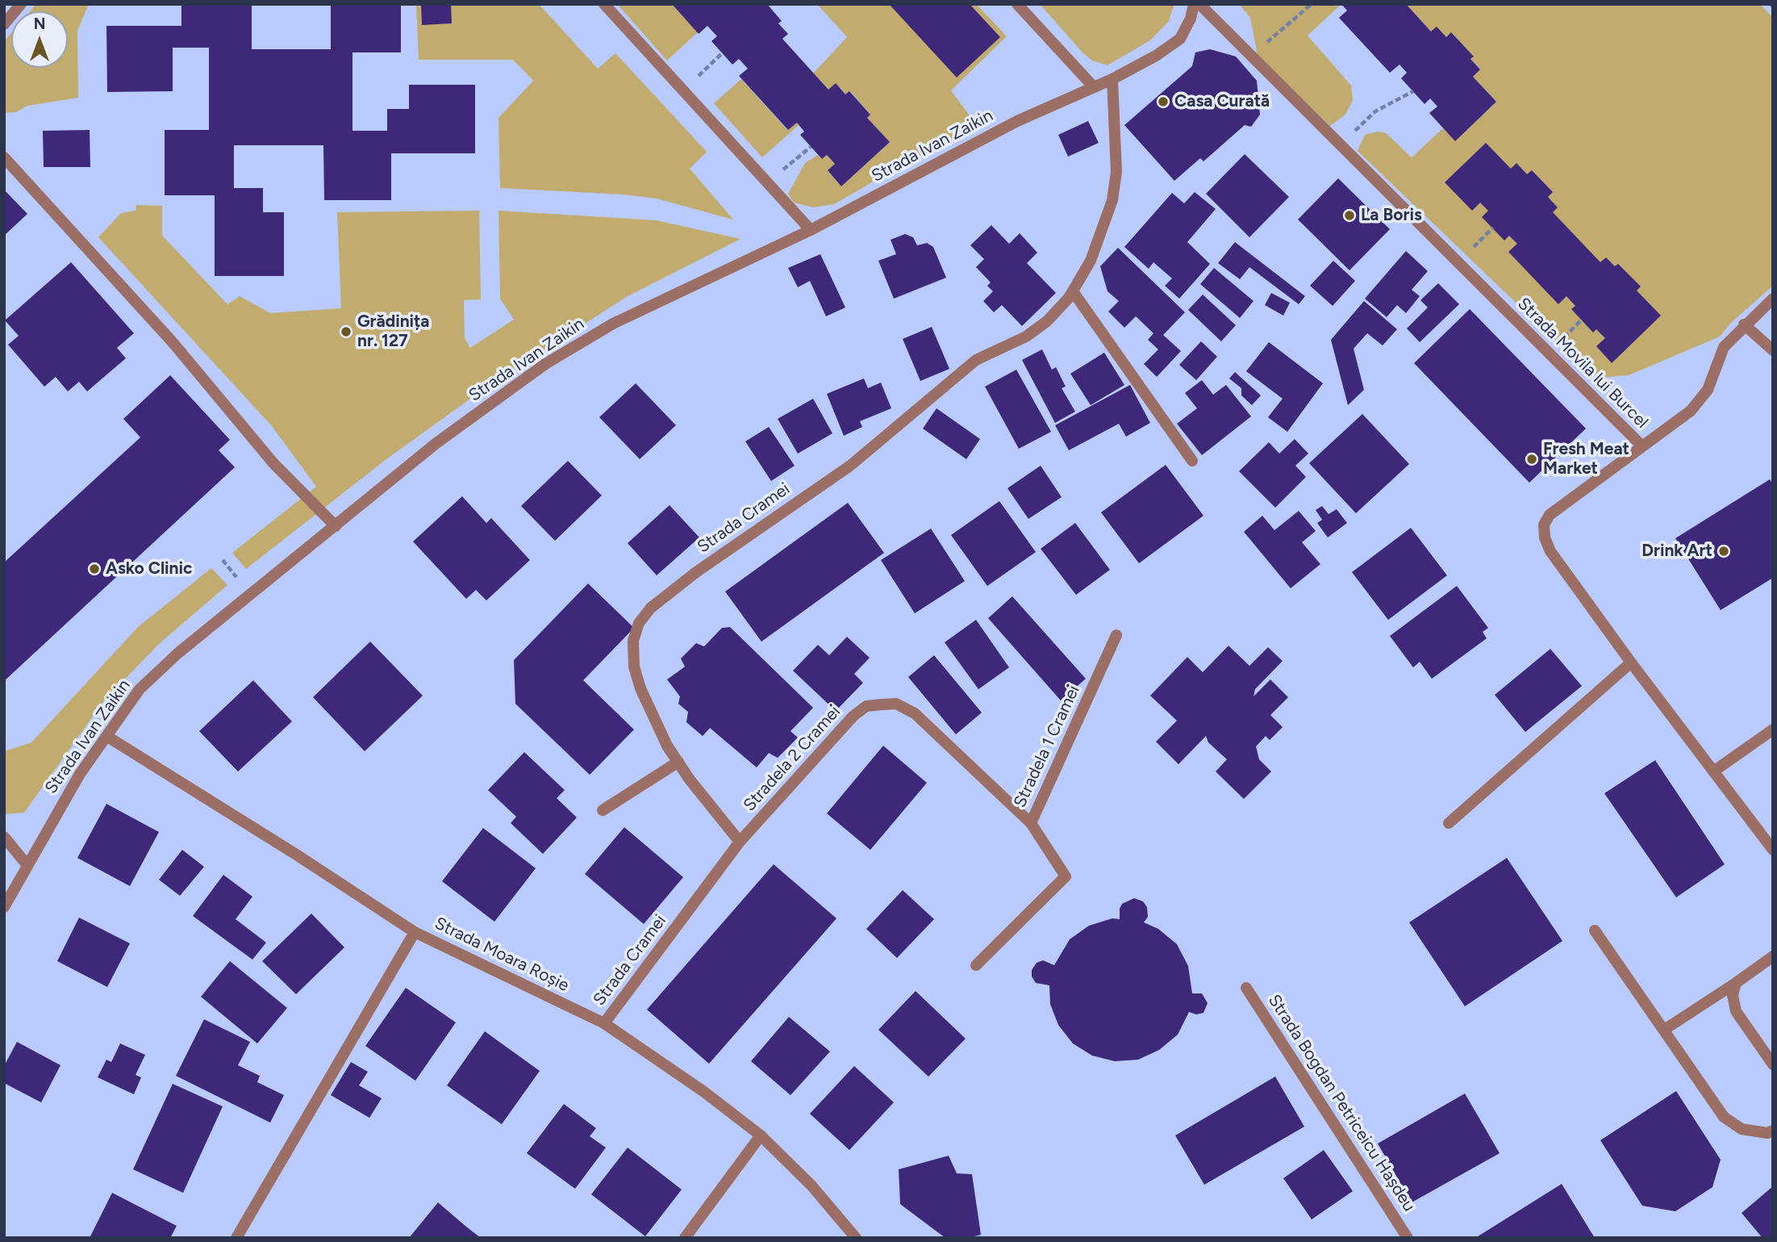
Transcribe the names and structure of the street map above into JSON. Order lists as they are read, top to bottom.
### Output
{
  "streets": {
    "street": [
      "Strada Ivan Zaikin",
      "Strada Movila lui Burcel",
      "Strada Cramei",
      "Stradela 1 Cramei",
      "Stradela 2 Cramei",
      "Strada Moara Roșie",
      "Strada Bogdan Petriceicu Hașdeu"
    ]
  },
  "crossings": [
    ["Strada Ivan Zaikin", "Strada Cramei"],
    ["Strada Ivan Zaikin", "Strada Moara Roșie"],
    ["Strada Cramei", "Stradela 2 Cramei"],
    ["Strada Cramei", "Strada Moara Roșie"],
    ["Stradela 1 Cramei", "Stradela 2 Cramei"]
  ],
  "places": [
    "Casa Curată",
    "La Boris",
    "Grădinița nr. 127",
    "Fresh Meat Market",
    "Drink Art",
    "Asko Clinic"
  ],
  "north": "top"
}
